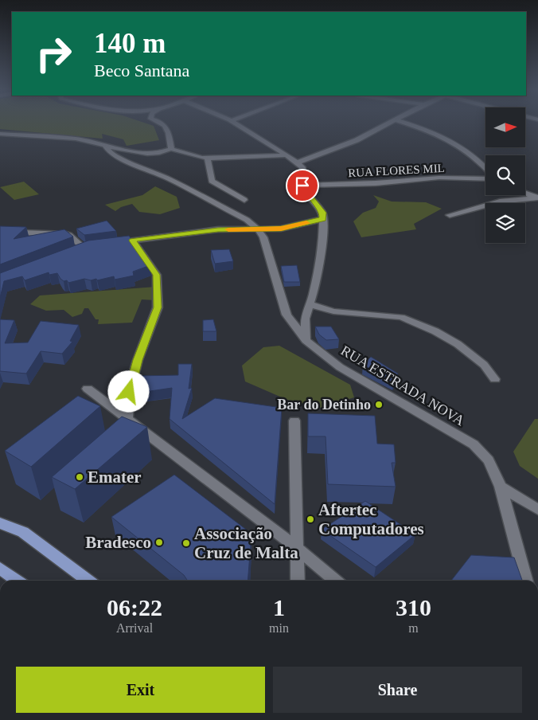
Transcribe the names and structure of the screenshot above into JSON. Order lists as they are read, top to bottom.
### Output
{
  "streets": {
    "street": ["RUA FLORES MIL", "RUA ESTRADA NOVA"]
  },
  "places": [
    "Bar do Detinho",
    "Emater",
    "Aftertec Computadores",
    "Bradesco",
    "Associação Cruz de Malta"
  ],
  "north": "right",
  "page": {
    "turn": ["140 m", "Beco Santana"],
    "eta": [
      "06:22",
      "Arrival",
      "1",
      "min",
      "310",
      "m"
    ],
    "buttons": ["Exit", "Share"]
  }
}
